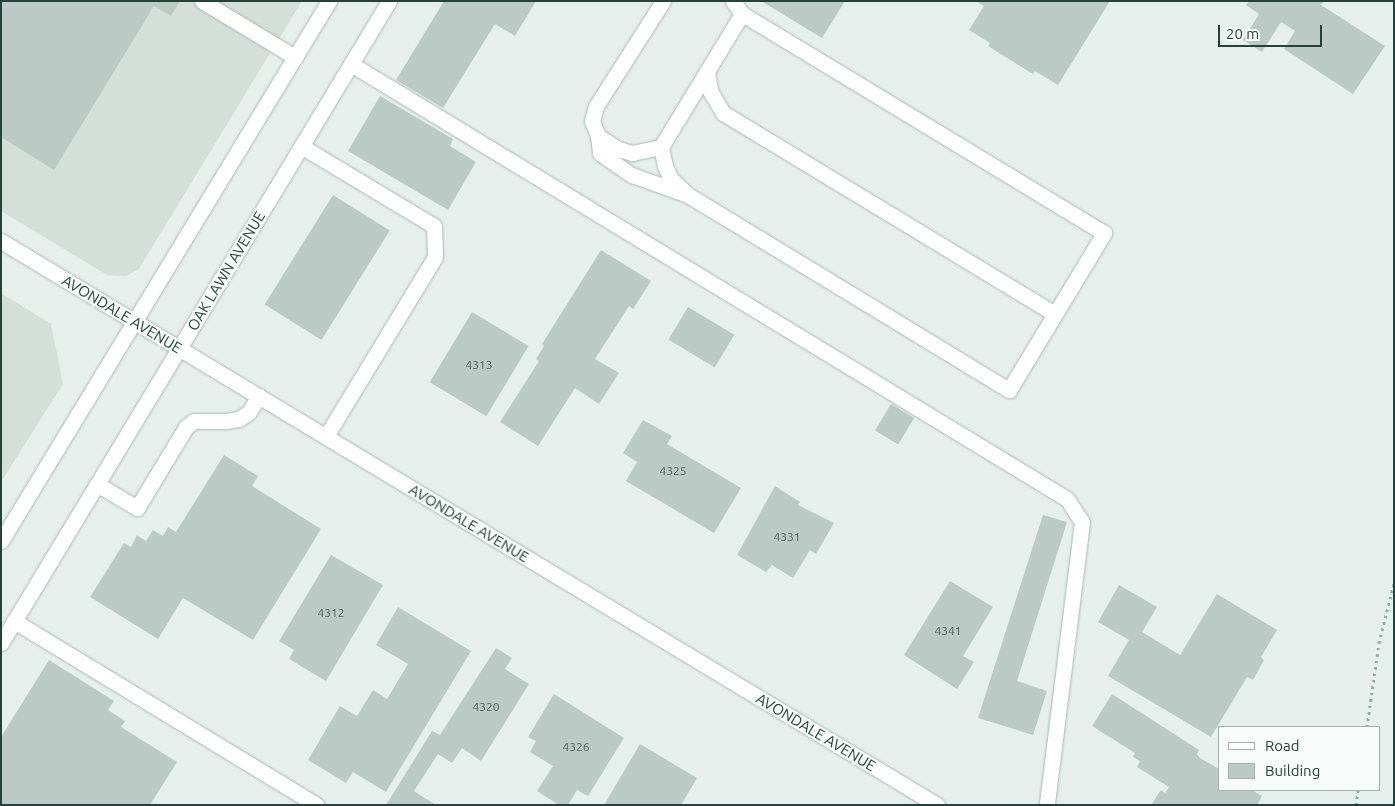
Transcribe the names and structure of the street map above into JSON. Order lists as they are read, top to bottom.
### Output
{
  "streets": {
    "main road": ["OAK LAWN AVENUE", "AVONDALE AVENUE"]
  },
  "crossings": [
    ["OAK LAWN AVENUE", "AVONDALE AVENUE"]
  ],
  "house_numbers": [
    "4313",
    "4325",
    "4331",
    "4312",
    "4341",
    "4320",
    "4326"
  ],
  "legend": ["Road", "Building"],
  "scale_bar": "20 m"
}
